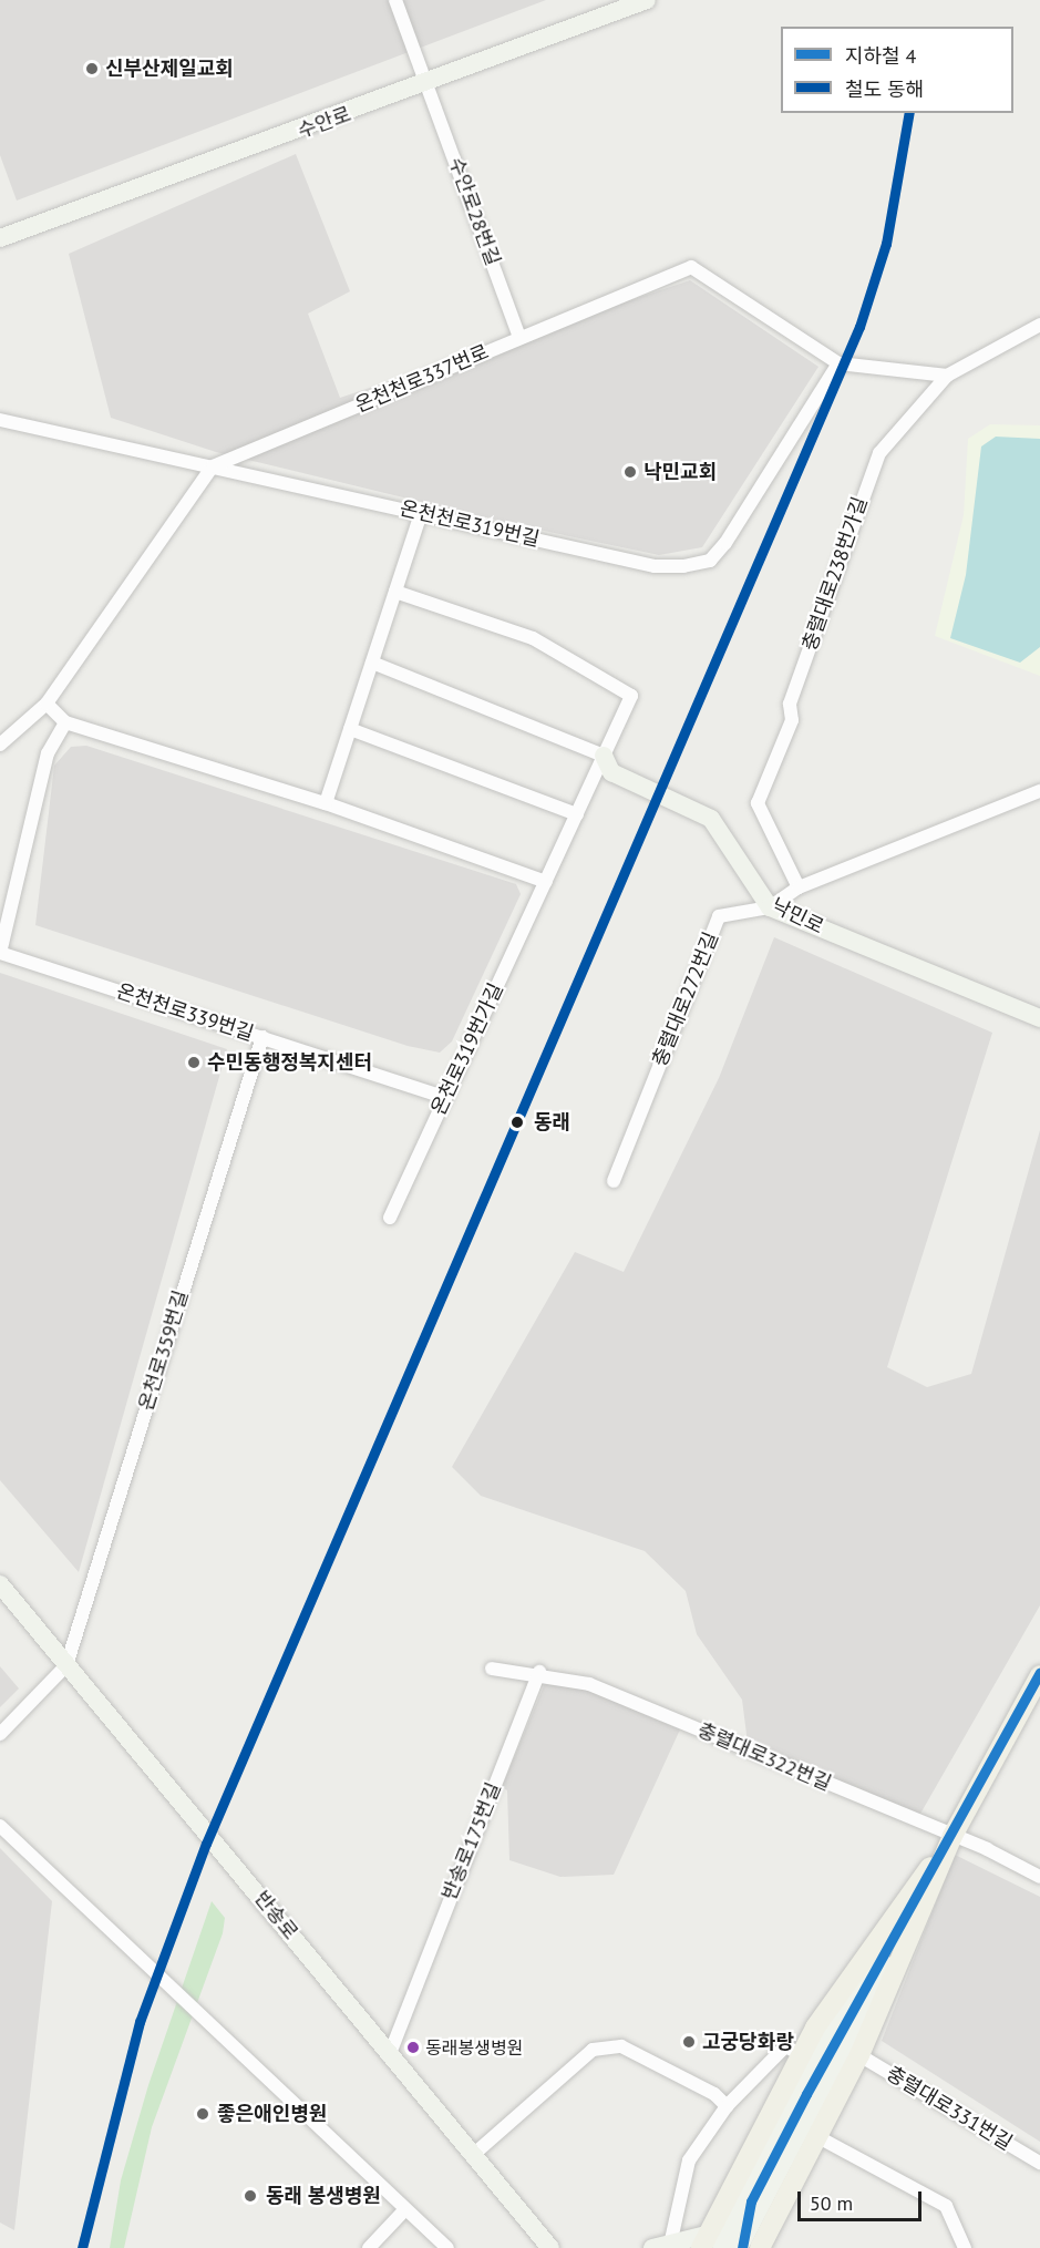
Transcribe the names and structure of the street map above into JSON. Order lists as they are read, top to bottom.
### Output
{
  "streets": {
    "main road": ["수안로", "낙민로", "반송로"],
    "street": [
      "수안로28번길",
      "온천천로337번로",
      "온천천로319번길",
      "충렬대로238번가길",
      "충렬대로272번길",
      "온천천로339번길",
      "온천로319번가길",
      "온천로359번길",
      "충렬대로322번길",
      "반송로175번길",
      "충렬대로331번길"
    ]
  },
  "crossings": [
    ["수안로", "수안로28번길"],
    ["수안로28번길", "온천천로337번로"],
    ["온천천로337번로", "온천천로319번길"],
    ["온천천로337번로", "충렬대로238번가길"],
    ["충렬대로238번가길", "충렬대로272번길"],
    ["낙민로", "충렬대로272번길"],
    ["낙민로", "온천로319번가길"],
    ["온천천로339번길", "온천로319번가길"],
    ["온천천로339번길", "온천로359번길"],
    ["온천로359번길", "반송로"],
    ["충렬대로322번길", "반송로175번길"],
    ["반송로175번길", "반송로"]
  ],
  "places": [
    "신부산제일교회",
    "낙민교회",
    "수민동행정복지센터",
    "동래",
    "고궁당화랑",
    "동래봉생병원",
    "좋은애인병원",
    "동래 봉생병원"
  ],
  "lines": ["rail line 동해", "metro line 4"],
  "legend": ["지하철 4", "철도 동해"],
  "scale_bar": "50 m"
}
